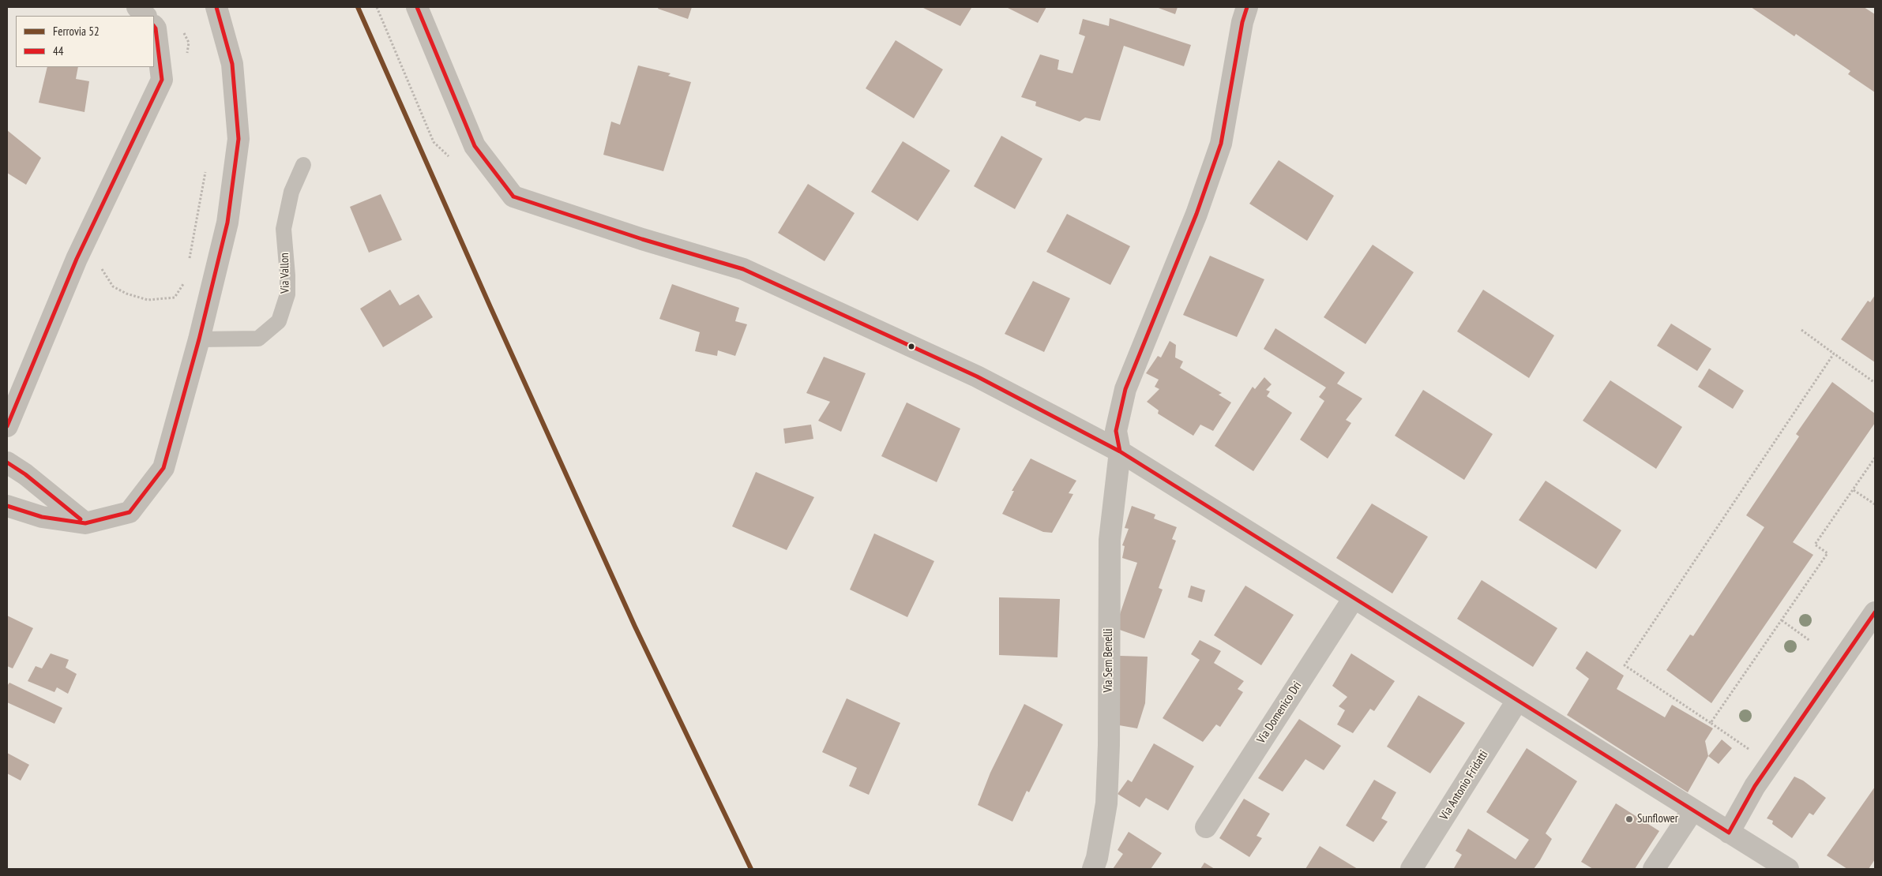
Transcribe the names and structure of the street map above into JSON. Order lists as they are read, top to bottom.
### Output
{
  "streets": {
    "street": ["Via Sem Benelli", "Via Domenico Dri", "Via Antonio Fridatti"],
    "lane": ["Via Vallon"]
  },
  "places": ["Sunflower"],
  "lines": ["rail line 52", "transit line 44"],
  "legend": ["Ferrovia 52", "44"]
}
